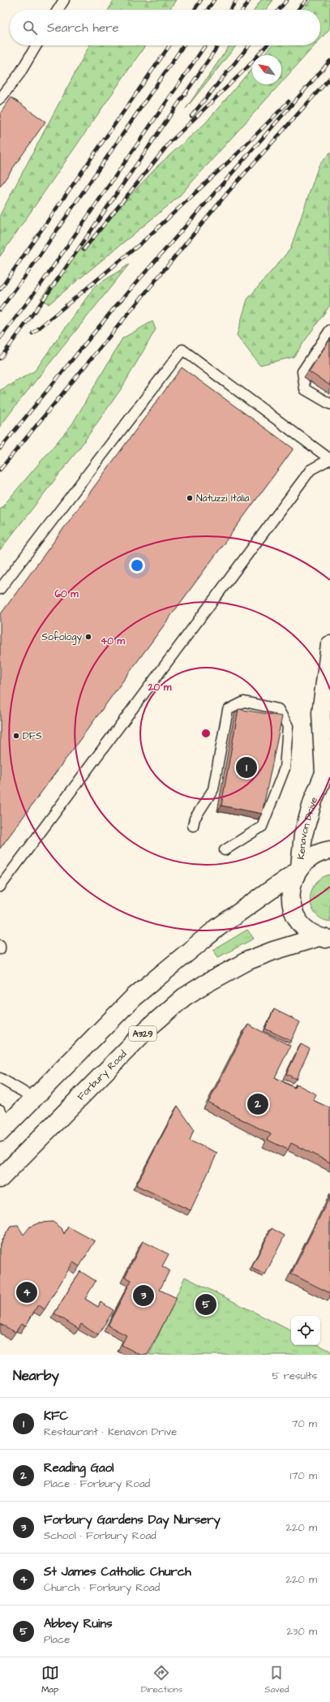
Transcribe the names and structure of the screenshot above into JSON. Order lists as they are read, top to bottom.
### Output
{
  "streets": {
    "main road": ["Kenavon Drive", "A329", "Forbury Road"]
  },
  "crossings": [
    ["Kenavon Drive", "Forbury Road"]
  ],
  "places": ["Natuzzi Italia", "Sofology", "DFS"],
  "north": "top left",
  "page": {
    "search": "Search here",
    "pins": [
      "1",
      "2",
      "4",
      "3",
      "5"
    ],
    "heading": ["Nearby", "5 results"],
    "list": [
      {
        "mark": "1",
        "name": "KFC",
        "note": "Restaurant · Kenavon Drive",
        "value": "70 m"
      },
      {
        "mark": "2",
        "name": "Reading Gaol",
        "note": "Place · Forbury Road",
        "value": "170 m"
      },
      {
        "mark": "3",
        "name": "Forbury Gardens Day Nursery",
        "note": "School · Forbury Road",
        "value": "220 m"
      },
      {
        "mark": "4",
        "name": "St James Catholic Church",
        "note": "Church · Forbury Road",
        "value": "220 m"
      },
      {
        "mark": "5",
        "name": "Abbey Ruins",
        "note": "Place",
        "value": "230 m"
      }
    ],
    "nav": ["Map", "Directions", "Saved"]
  },
  "rings": ["60 m", "40 m", "20 m"]
}
